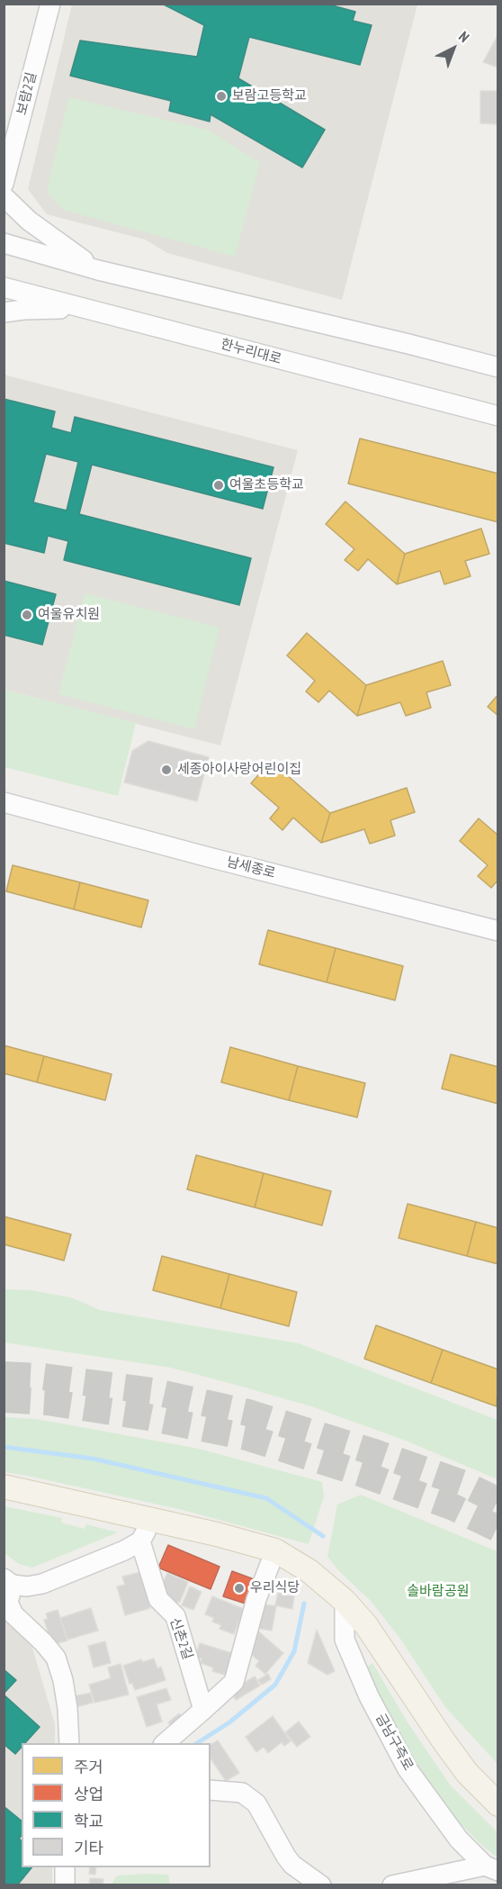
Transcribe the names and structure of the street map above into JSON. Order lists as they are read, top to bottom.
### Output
{
  "streets": {
    "street": [
      "보람2길",
      "한누리대로",
      "남세종로",
      "신촌2길",
      "금남구즉로"
    ]
  },
  "parks": ["솔바람공원"],
  "places": [
    "보람고등학교",
    "여울초등학교",
    "여울유치원",
    "세종아이사랑어린이집",
    "우리식당"
  ],
  "legend": [
    "주거",
    "상업",
    "학교",
    "기타"
  ],
  "north": "top right"
}
